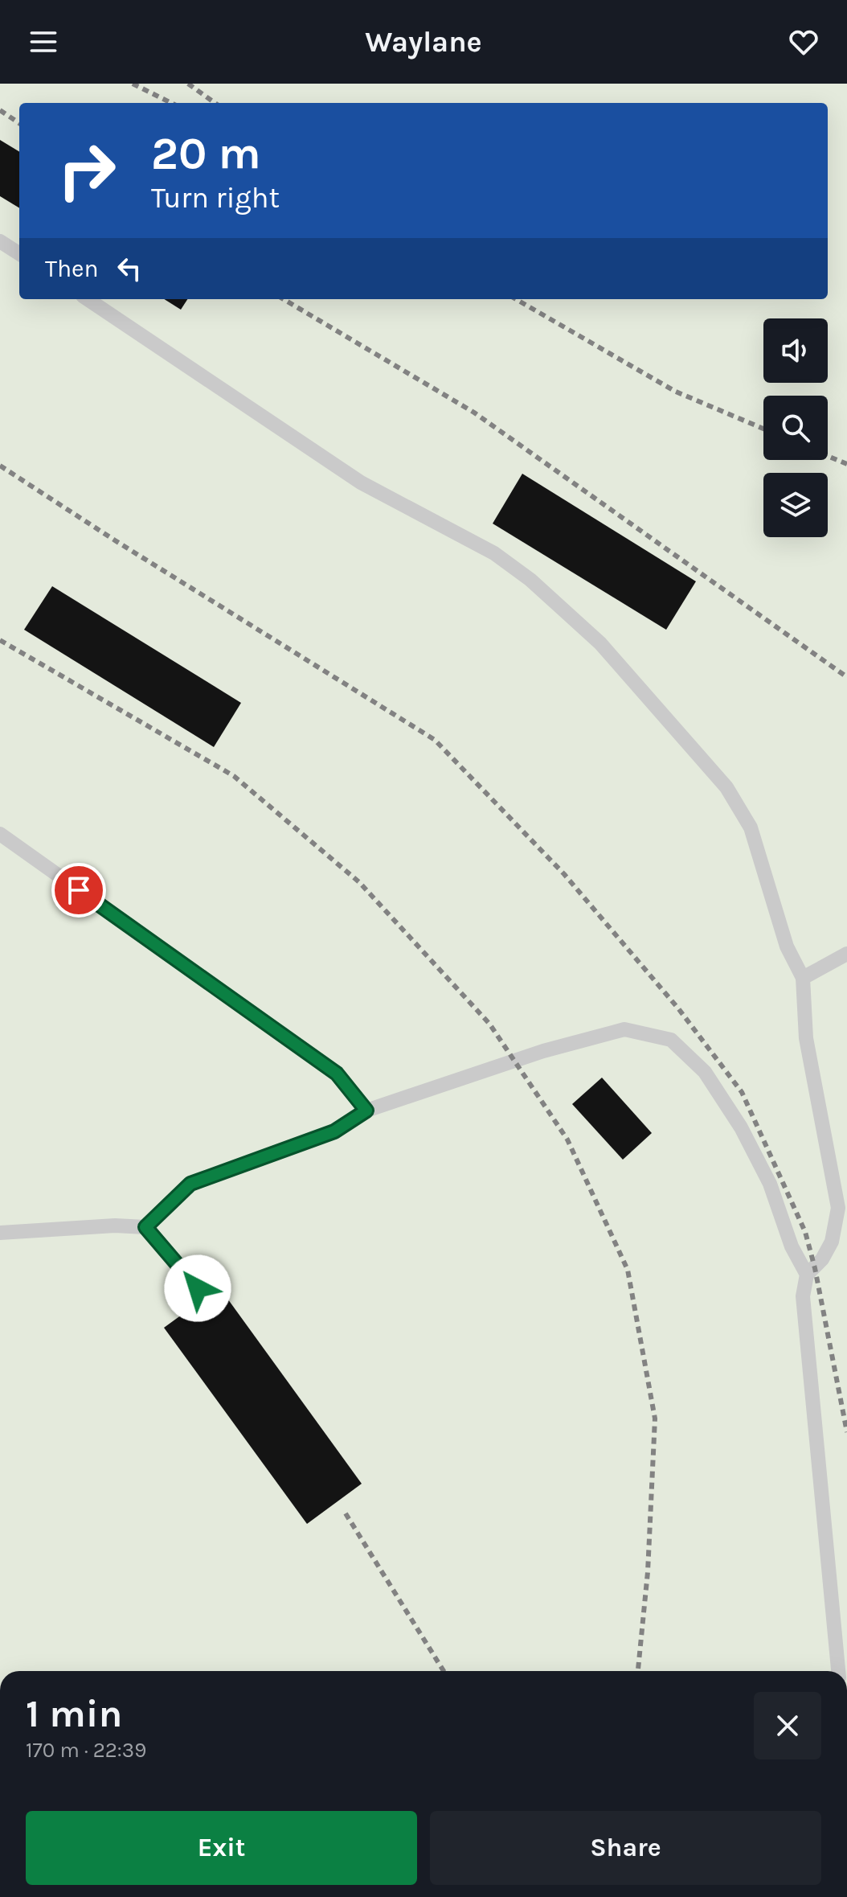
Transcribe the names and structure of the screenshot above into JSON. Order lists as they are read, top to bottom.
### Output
{
  "page": {
    "header": "Waylane",
    "turn": ["20 m", "Turn right"],
    "then": "Then",
    "heading": ["1 min", "170 m · 22:39"],
    "buttons": ["Exit", "Share"]
  }
}
